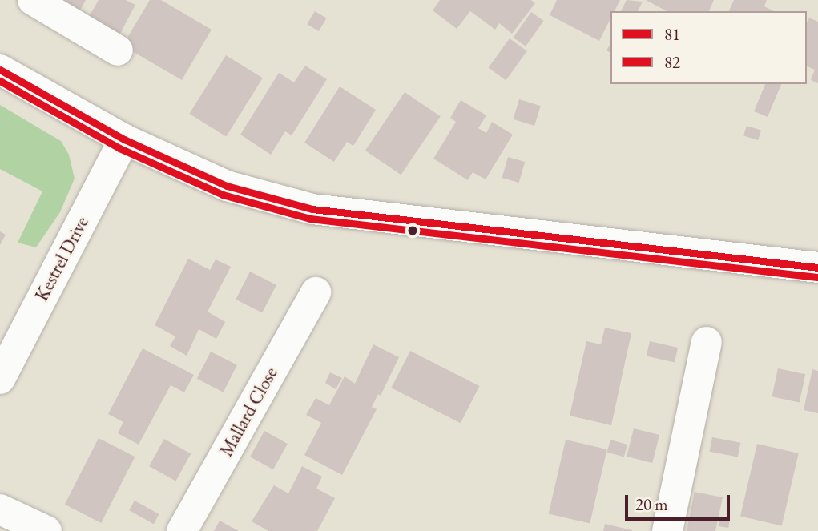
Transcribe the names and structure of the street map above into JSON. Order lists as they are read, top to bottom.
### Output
{
  "streets": {
    "street": ["Kestrel Drive", "Mallard Close"]
  },
  "lines": ["transit line 81", "transit line 82"],
  "legend": ["81", "82"],
  "scale_bar": "20 m"
}
